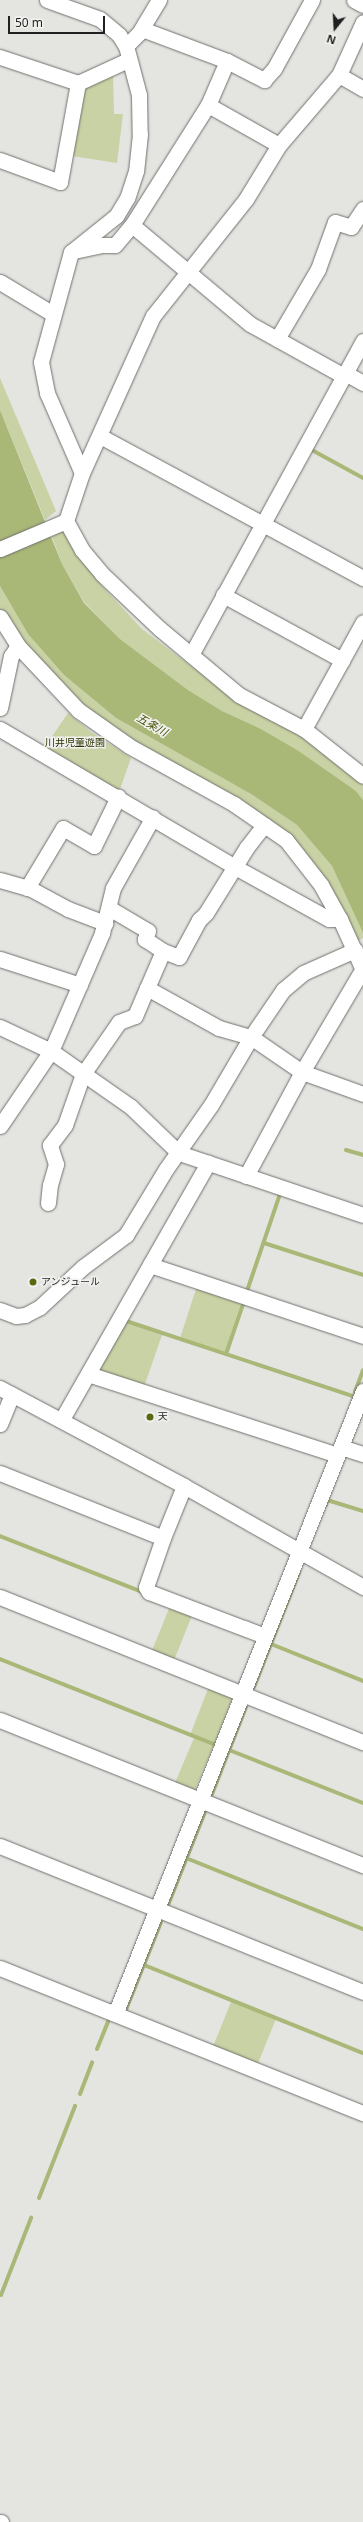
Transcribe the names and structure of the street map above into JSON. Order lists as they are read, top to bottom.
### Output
{
  "water": ["五条川"],
  "parks": ["川井児童遊園"],
  "places": ["アンジュール", "天"],
  "scale_bar": "50 m",
  "north": "bottom"
}
